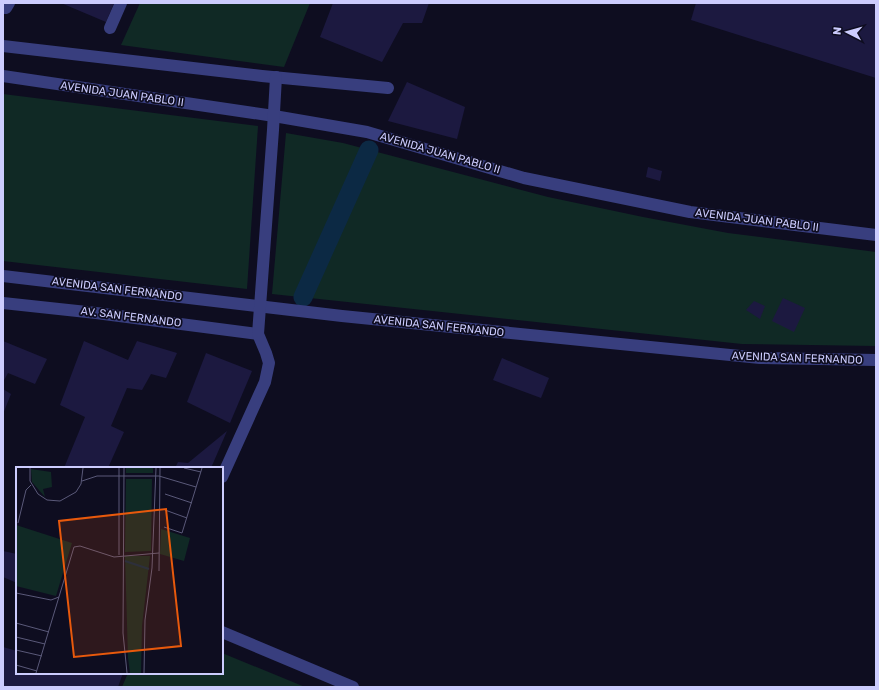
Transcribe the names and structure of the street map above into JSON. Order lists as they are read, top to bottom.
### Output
{
  "streets": {
    "street": ["AVENIDA JUAN PABLO II", "AVENIDA SAN FERNANDO", "AV. SAN FERNANDO"]
  },
  "north": "left"
}
